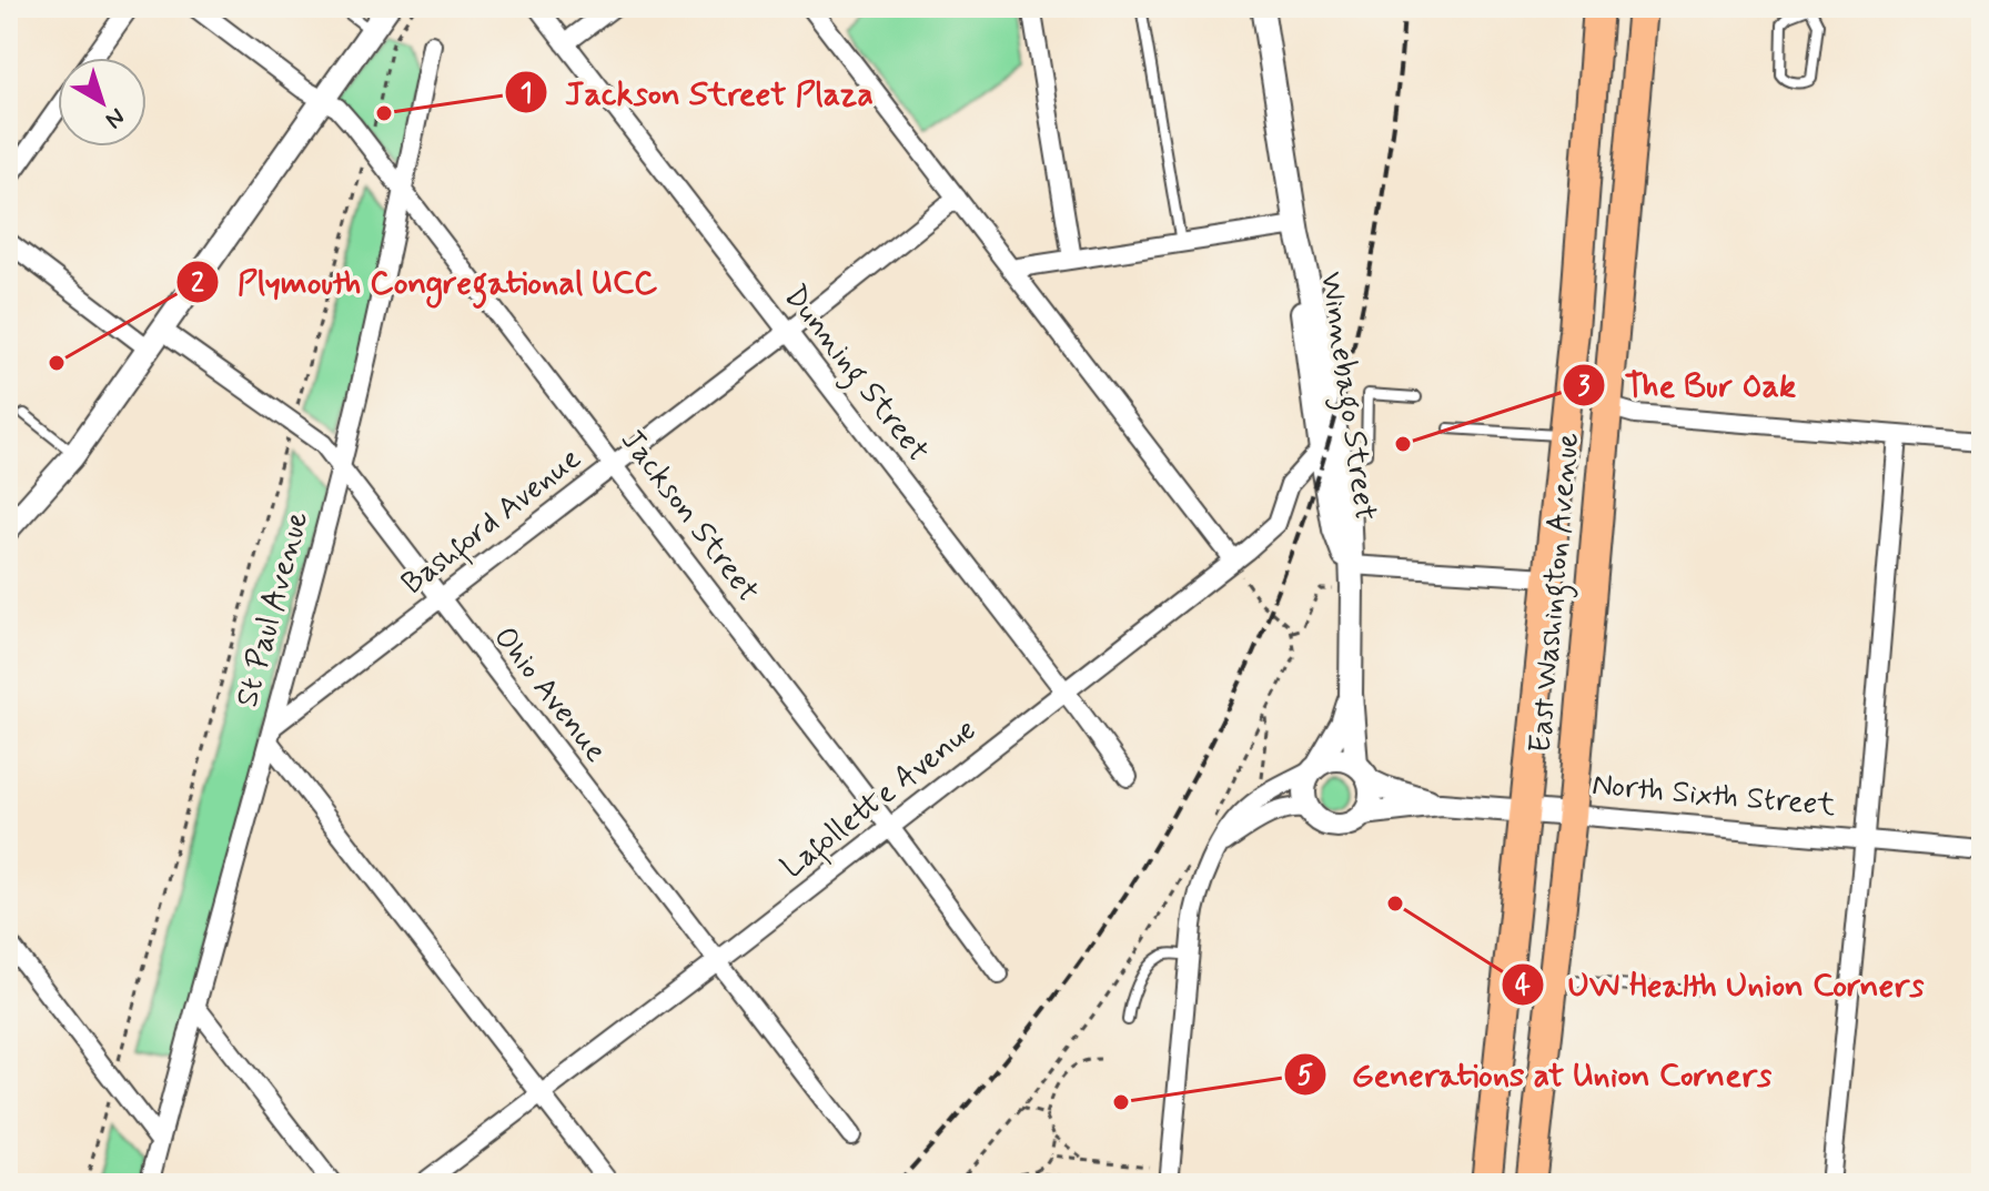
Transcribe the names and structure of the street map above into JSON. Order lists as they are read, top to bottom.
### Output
{
  "streets": {
    "main road": ["East Washington Avenue"],
    "street": [
      "Dunning Street",
      "Winnebago Street",
      "Jackson Street",
      "Bashford Avenue",
      "St Paul Avenue",
      "Ohio Avenue",
      "North Sixth Street",
      "Lafollette Avenue"
    ]
  },
  "crossings": [
    ["Dunning Street", "Bashford Avenue"],
    ["Dunning Street", "Lafollette Avenue"],
    ["Winnebago Street", "North Sixth Street"],
    ["Winnebago Street", "Lafollette Avenue"],
    ["Jackson Street", "Bashford Avenue"],
    ["Jackson Street", "St Paul Avenue"],
    ["Jackson Street", "Lafollette Avenue"],
    ["Bashford Avenue", "St Paul Avenue"],
    ["Bashford Avenue", "Ohio Avenue"],
    ["East Washington Avenue", "North Sixth Street"],
    ["St Paul Avenue", "Ohio Avenue"],
    ["Ohio Avenue", "Lafollette Avenue"]
  ],
  "places": [
    "Jackson Street Plaza",
    "Plymouth Congregational UCC",
    "The Bur Oak",
    "UW Health Union Corners",
    "Generations at Union Corners"
  ],
  "north": "bottom right"
}
